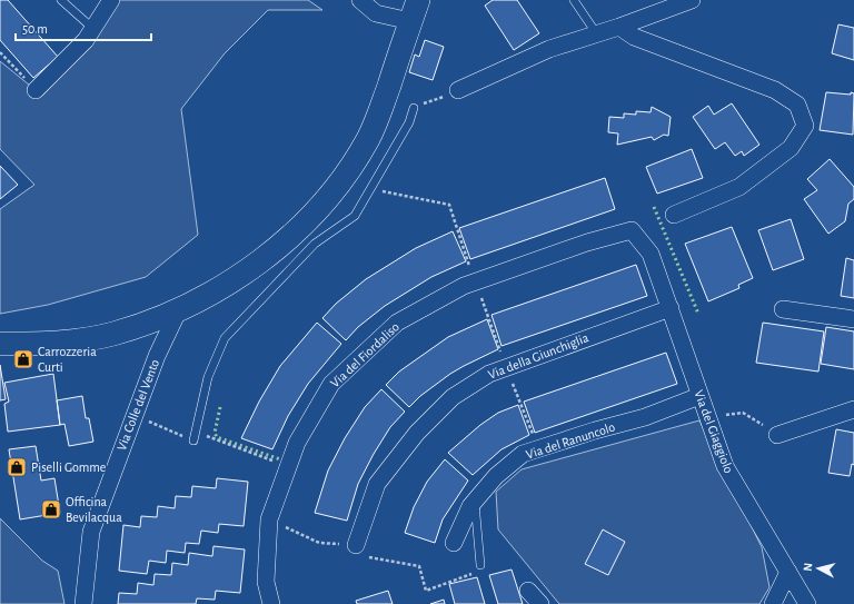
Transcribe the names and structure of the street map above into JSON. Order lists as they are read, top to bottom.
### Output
{
  "streets": {
    "street": [
      "Via del Fiordaliso",
      "Via della Giunchiglia",
      "Via Colle del Vento",
      "Via del Giaggiolo",
      "Via del Ranuncolo"
    ]
  },
  "crossings": [
    ["Via del Fiordaliso", "Via della Giunchiglia"],
    ["Via del Fiordaliso", "Via del Giaggiolo"],
    ["Via della Giunchiglia", "Via del Giaggiolo"],
    ["Via del Giaggiolo", "Via del Ranuncolo"]
  ],
  "places": {
    "shop": ["Carrozzeria Curti", "Piselli Gomme", "Officina Bevilacqua"]
  },
  "scale_bar": "50 m",
  "north": "left"
}
